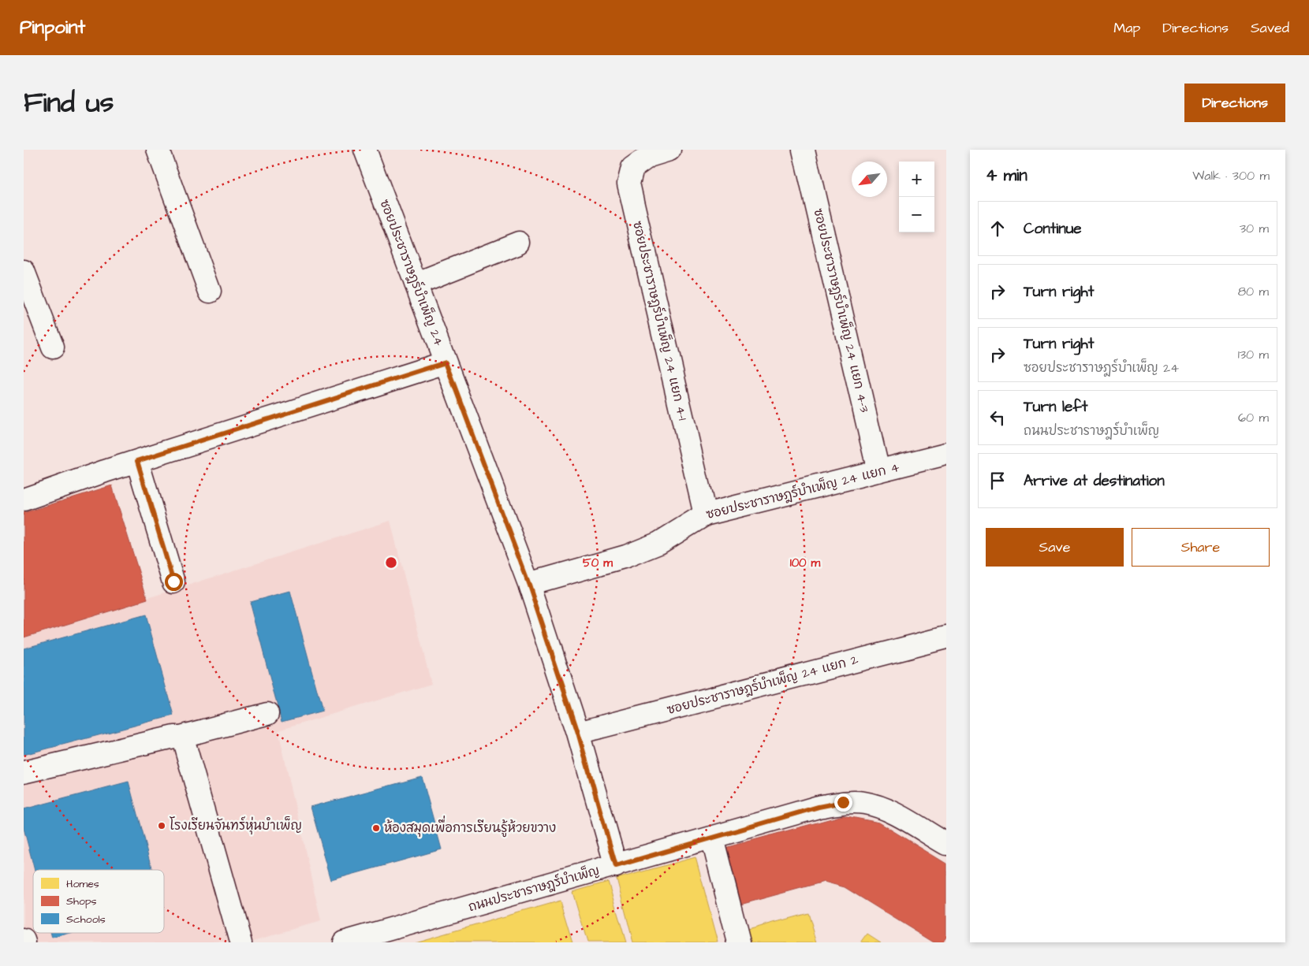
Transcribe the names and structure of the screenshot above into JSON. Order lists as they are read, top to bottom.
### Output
{
  "streets": {
    "street": [
      "ซอยประชาราษฎร์บำเพ็ญ 24",
      "ซอยประชาราษฎร์บำเพ็ญ 24 แยก 4-3",
      "ซอยประชาราษฎร์บำเพ็ญ 24 แยก 4-1",
      "ซอยประชาราษฎร์บำเพ็ญ 24 แยก 4",
      "ซอยประชาราษฎร์บำเพ็ญ 24 แยก 2",
      "ถนนประชาราษฎร์บำเพ็ญ"
    ]
  },
  "crossings": [
    ["ซอยประชาราษฎร์บำเพ็ญ 24", "ซอยประชาราษฎร์บำเพ็ญ 24 แยก 4"],
    ["ซอยประชาราษฎร์บำเพ็ญ 24", "ซอยประชาราษฎร์บำเพ็ญ 24 แยก 2"],
    ["ซอยประชาราษฎร์บำเพ็ญ 24", "ถนนประชาราษฎร์บำเพ็ญ"],
    ["ซอยประชาราษฎร์บำเพ็ญ 24 แยก 4-3", "ซอยประชาราษฎร์บำเพ็ญ 24 แยก 4"],
    ["ซอยประชาราษฎร์บำเพ็ญ 24 แยก 4-1", "ซอยประชาราษฎร์บำเพ็ญ 24 แยก 4"]
  ],
  "places": ["โรงเรียนจันทร์หุ่นบำเพ็ญ", "ห้องสมุดเพื่อการเรียนรู้ห้วยขวาง"],
  "legend": ["Homes", "Shops", "Schools"],
  "north": "bottom left",
  "page": {
    "header": "Pinpoint",
    "nav": ["Map", "Directions", "Saved"],
    "title": "Find us",
    "buttons": [
      "Directions",
      ["Save", "Share"]
    ],
    "heading": ["4 min", "Walk · 300 m"],
    "map_buttons": ["+", "−"],
    "list": [
      ["Continue", "30 m"],
      ["Turn right", "80 m"],
      ["Turn right", "ซอยประชาราษฎร์บำเพ็ญ 24", "130 m"],
      ["Turn left", "ถนนประชาราษฎร์บำเพ็ญ", "60 m"],
      "Arrive at destination"
    ]
  },
  "rings": ["50 m", "100 m"]
}
